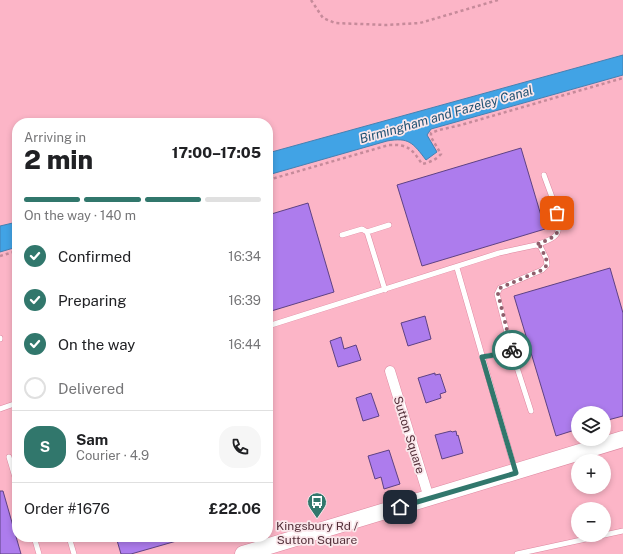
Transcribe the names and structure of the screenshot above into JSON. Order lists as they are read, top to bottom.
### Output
{
  "streets": {
    "street": ["Sutton Square"]
  },
  "water": ["Birmingham and Fazeley Canal"],
  "places": {
    "bus stop": ["Kingsbury Rd / Sutton Square"]
  },
  "page": {
    "heading": ["2 min", "Arriving in", "17:00–17:05"],
    "panel": [
      "Sam",
      "Courier · 4.9",
      "Order #1676",
      "£22.06"
    ],
    "bar": "On the way · 140 m",
    "list": [
      ["Confirmed", "16:34"],
      ["Preparing", "16:39"],
      ["On the way", "16:44"],
      "Delivered"
    ],
    "map_buttons": ["+", "−"],
    "round": "S"
  }
}
